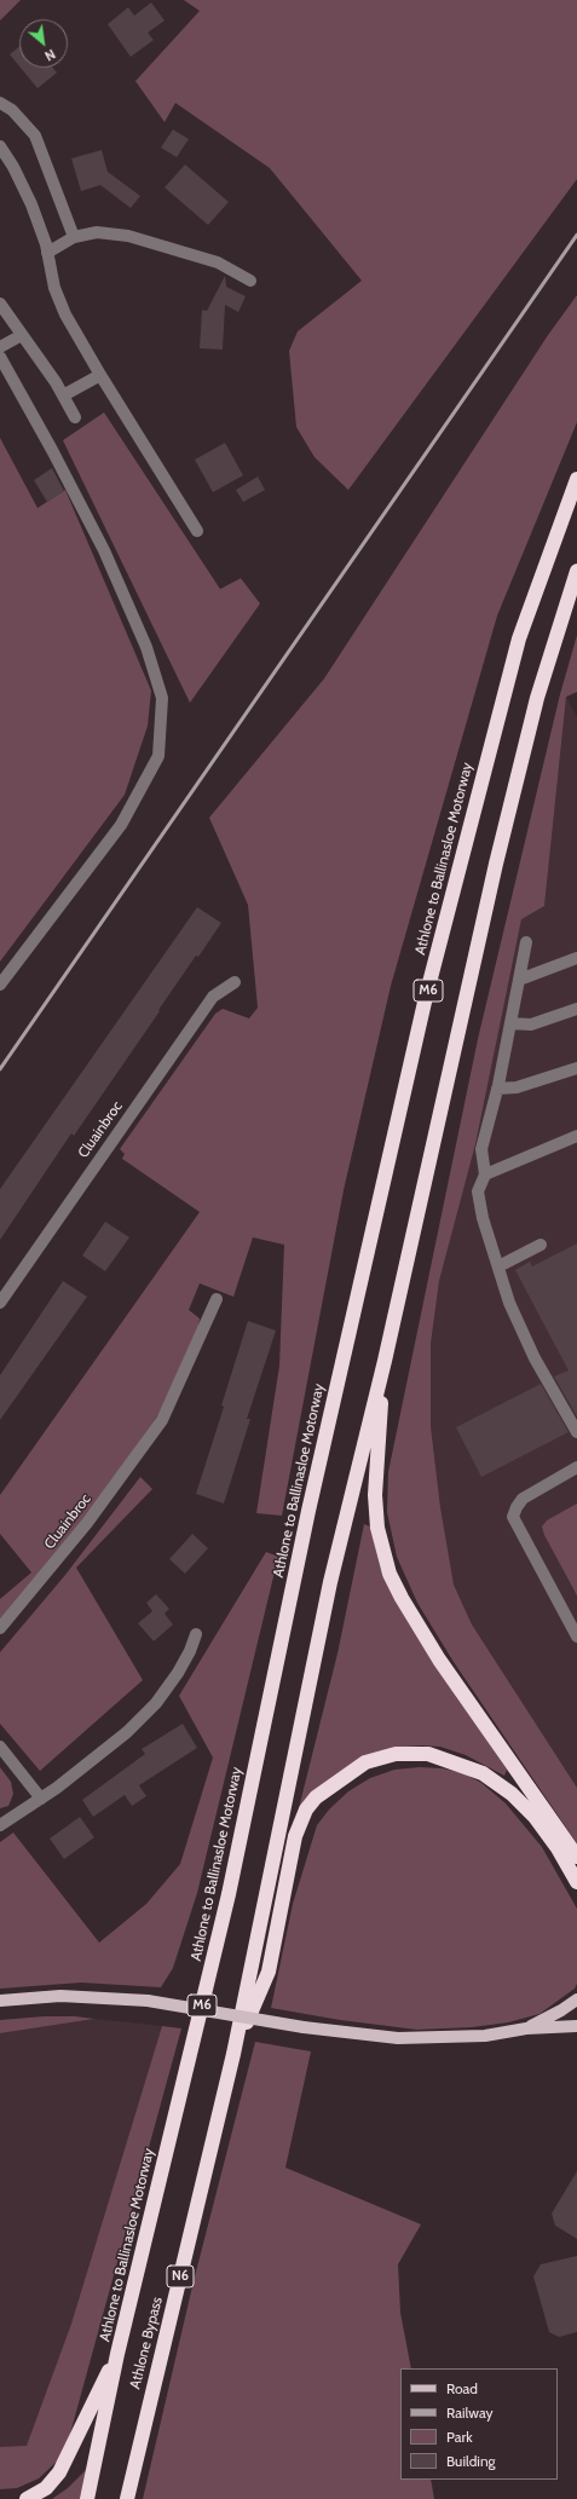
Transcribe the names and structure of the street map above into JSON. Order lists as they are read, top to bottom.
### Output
{
  "streets": {
    "highway": [
      "Athlone to Ballinasloe Motorway",
      "M6",
      "N6",
      "Athlone Bypass"
    ],
    "street": ["Cluainbroc"]
  },
  "crossings": [
    ["M6", "Athlone Bypass"]
  ],
  "legend": [
    "Road",
    "Railway",
    "Park",
    "Building"
  ],
  "north": "bottom right"
}
